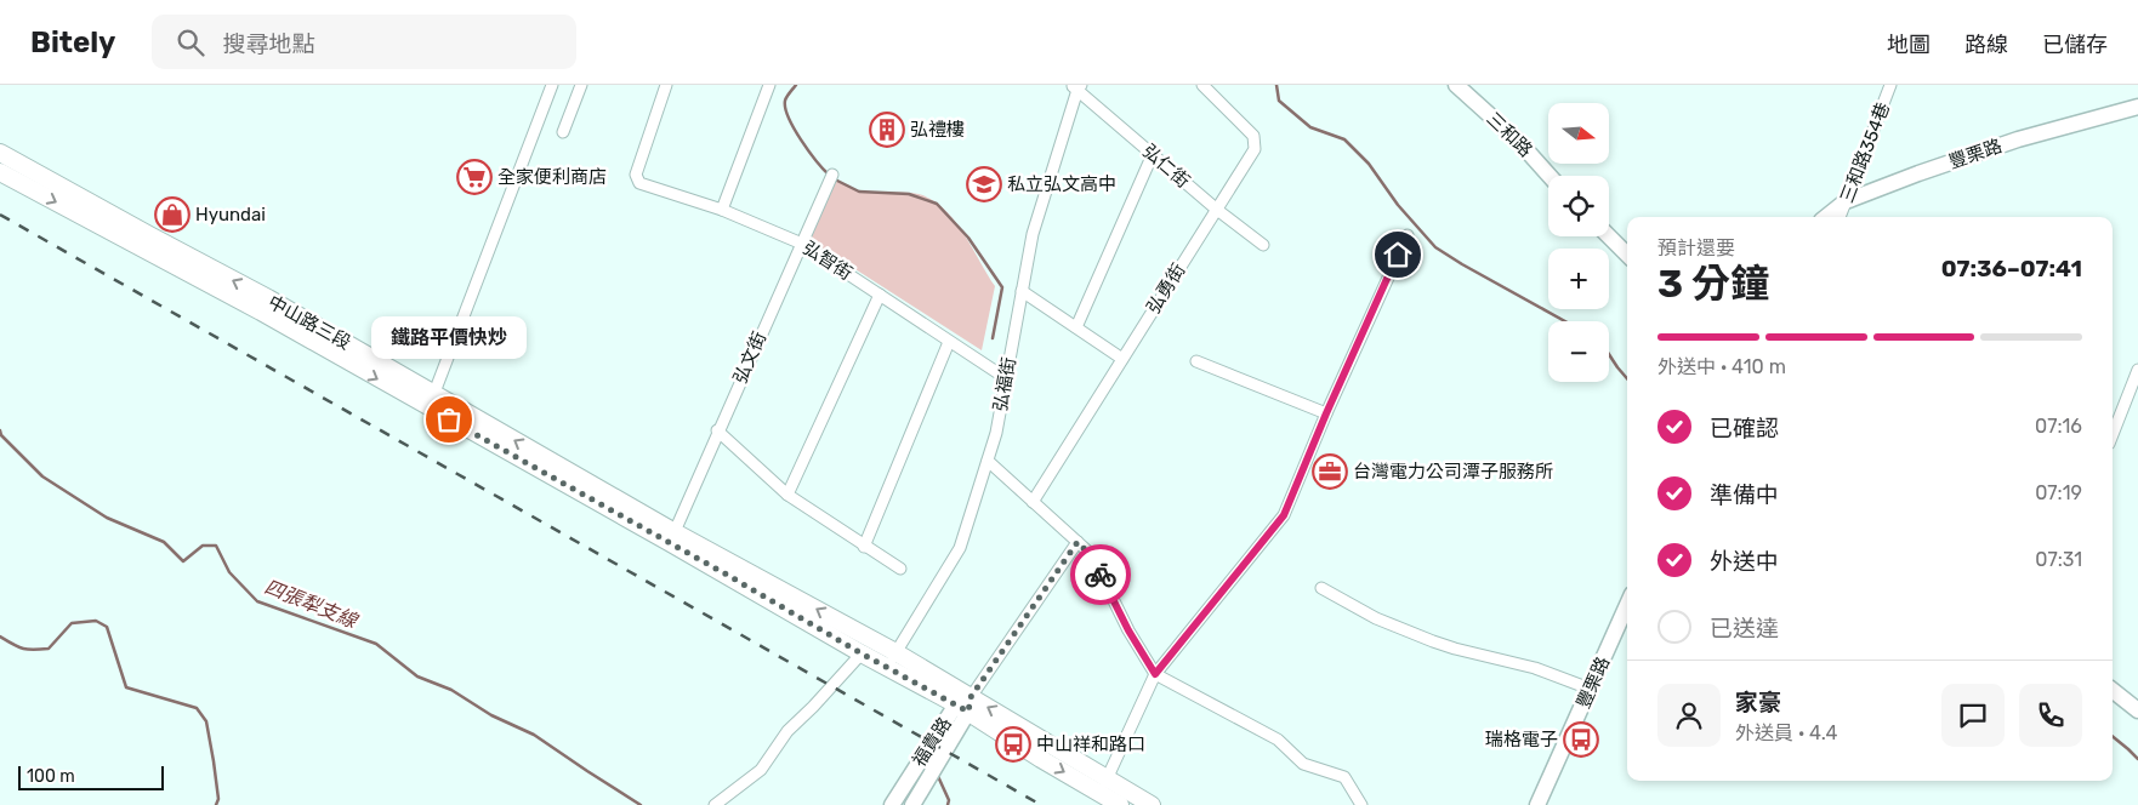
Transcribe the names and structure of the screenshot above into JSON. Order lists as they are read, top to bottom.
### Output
{
  "streets": {
    "main road": ["中山路三段"],
    "street": [
      "三和路",
      "三和路354巷",
      "豐栗路",
      "弘仁街",
      "弘智街",
      "弘勇街",
      "弘文街",
      "弘福街",
      "福貴路"
    ]
  },
  "crossings": [
    ["三和路354巷", "豐栗路"],
    ["弘仁街", "弘勇街"],
    ["弘仁街", "弘福街"],
    ["弘智街", "弘文街"],
    ["弘智街", "弘福街"],
    ["中山路三段", "弘文街"],
    ["中山路三段", "弘福街"],
    ["中山路三段", "福貴路"]
  ],
  "water": ["四張犁支線"],
  "places": {
    "building": ["弘禮樓"],
    "supermarket": ["全家便利商店"],
    "school or university": ["私立弘文高中"],
    "shop": ["Hyundai"],
    "other": ["鐵路平價快炒"],
    "office": ["台灣電力公司潭子服務所"],
    "bus stop": ["瑞格電子", "中山祥和路口"]
  },
  "scale_bar": "100 m",
  "north": "right",
  "page": {
    "header": "Bitely",
    "search": "搜尋地點",
    "nav": ["地圖", "路線", "已儲存"],
    "map_buttons": ["+", "−"],
    "heading": ["3 分鐘", "預計還要", "07:36–07:41"],
    "panel": ["家豪", "外送員 · 4.4"],
    "bubble": "鐵路平價快炒",
    "bar": "外送中 · 410 m",
    "list": [
      ["已確認", "07:16"],
      ["準備中", "07:19"],
      ["外送中", "07:31"],
      "已送達"
    ],
    "scale": "100 m"
  }
}
